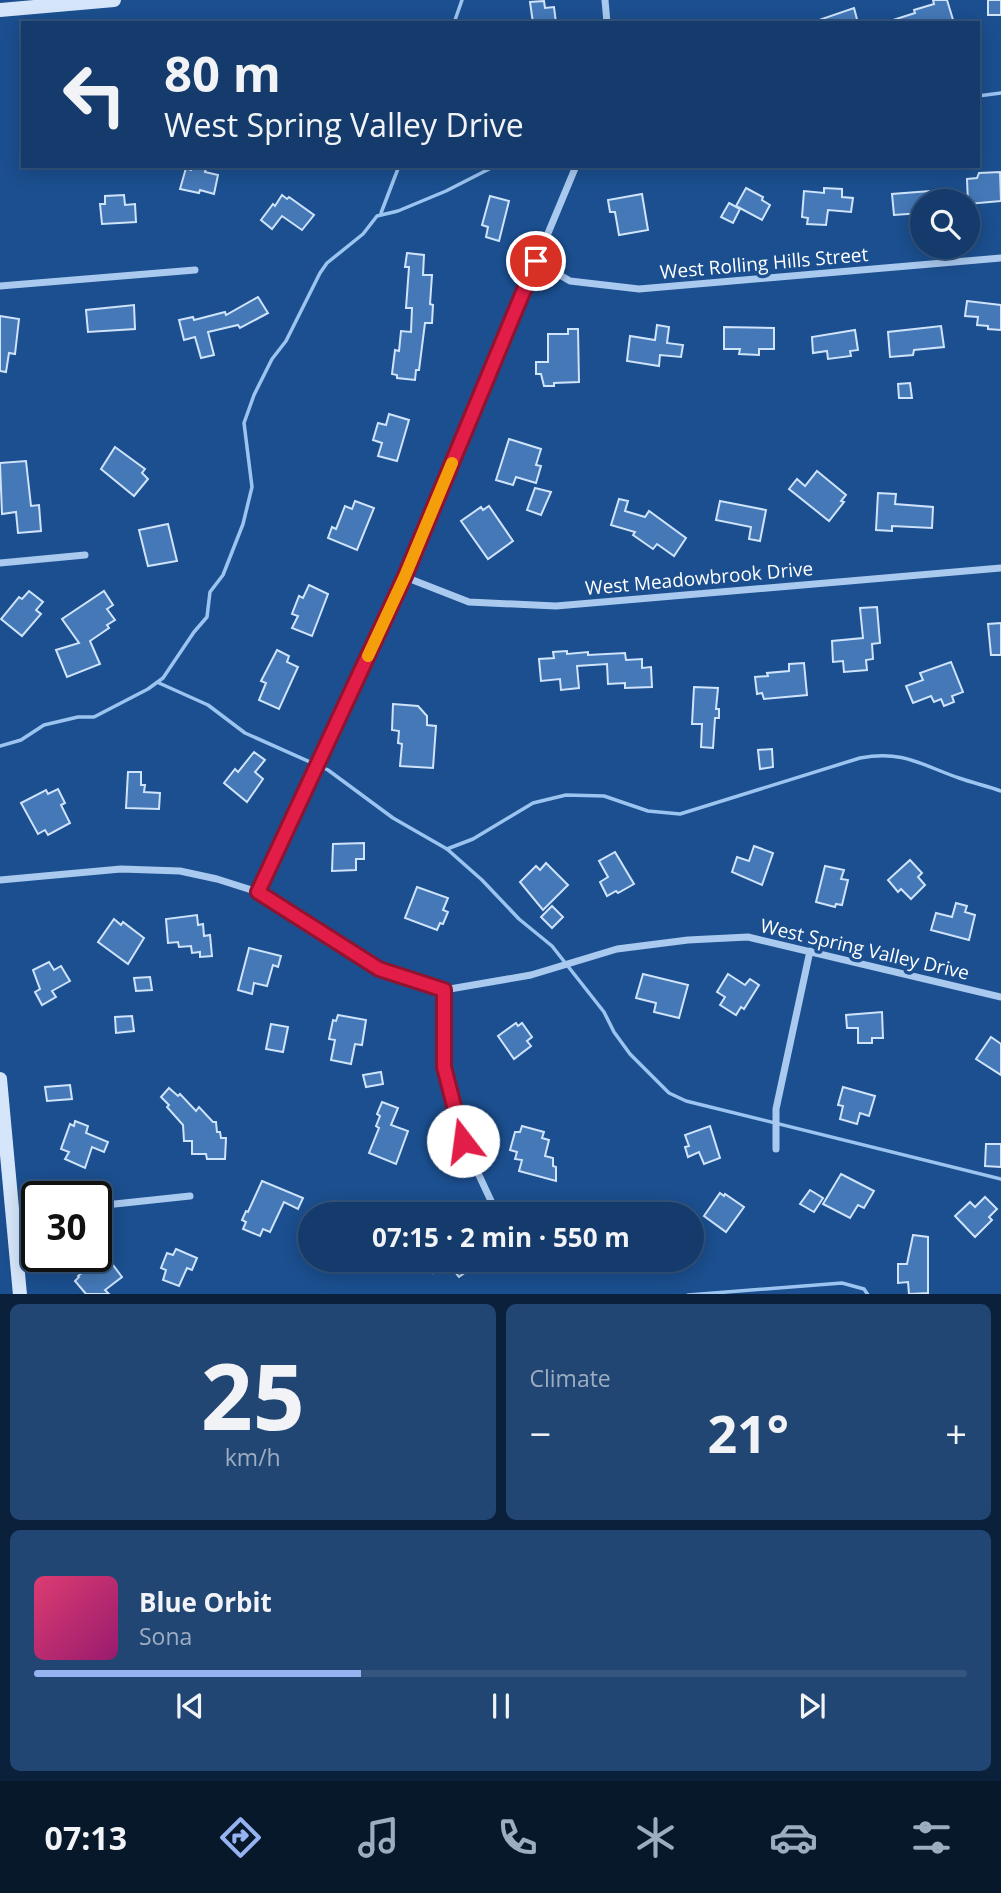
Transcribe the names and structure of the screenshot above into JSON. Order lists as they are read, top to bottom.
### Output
{
  "streets": {
    "street": ["West Rolling Hills Street", "West Meadowbrook Drive", "West Spring Valley Drive"]
  },
  "page": {
    "turn": ["80 m", "West Spring Valley Drive"],
    "limit": "30",
    "trip": "07:15 · 2 min · 550 m",
    "tile": [
      ["25", "km/h"],
      "Climate"
    ],
    "heat": ["−", "21°", "+"],
    "song": ["Blue Orbit", "Sona"],
    "tabs": "07:13"
  }
}
